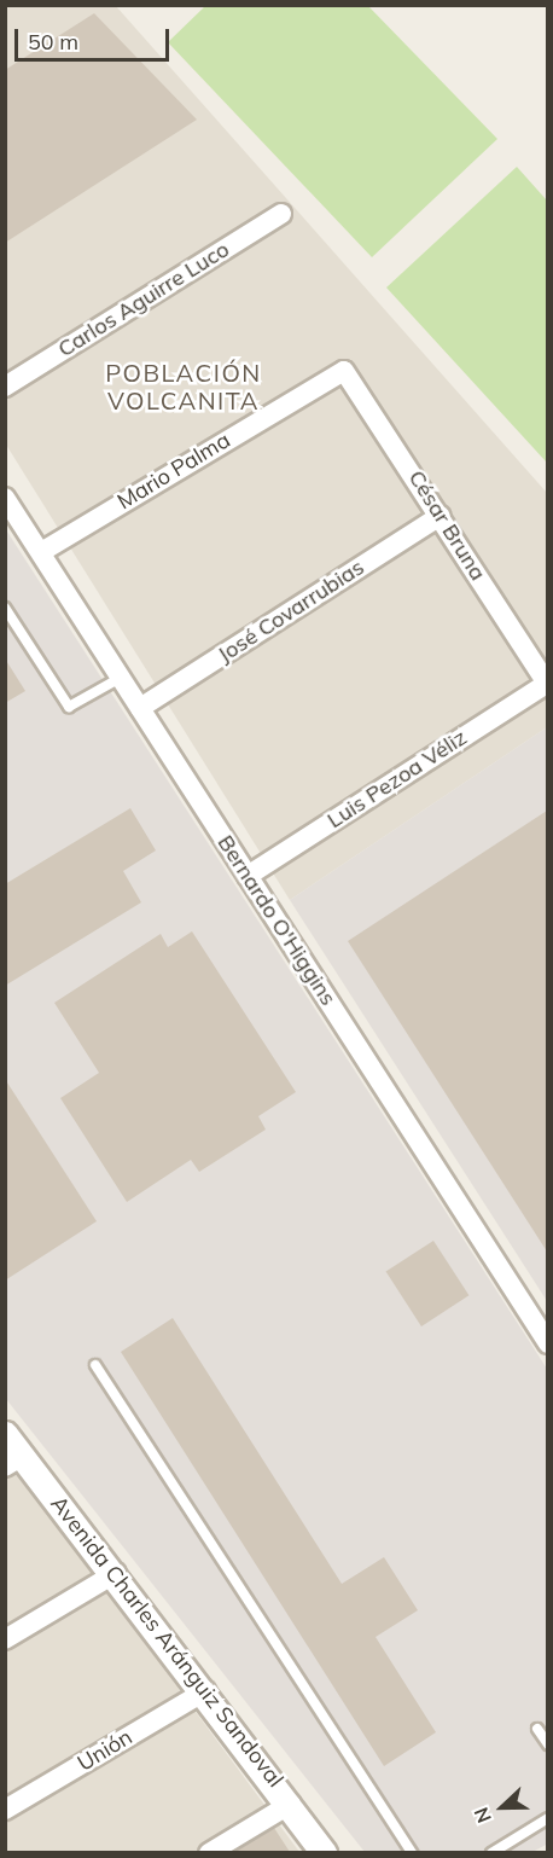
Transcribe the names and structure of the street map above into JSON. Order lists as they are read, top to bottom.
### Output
{
  "streets": {
    "street": [
      "Carlos Aguirre Luco",
      "Mario Palma",
      "César Bruna",
      "José Covarrubias",
      "Luis Pezoa Véliz",
      "Bernardo O'Higgins",
      "Avenida Charles Aránguiz Sandoval",
      "Unión"
    ]
  },
  "crossings": [
    ["Mario Palma", "César Bruna"],
    ["Mario Palma", "Bernardo O'Higgins"],
    ["César Bruna", "José Covarrubias"],
    ["César Bruna", "Luis Pezoa Véliz"],
    ["José Covarrubias", "Bernardo O'Higgins"],
    ["Luis Pezoa Véliz", "Bernardo O'Higgins"],
    ["Avenida Charles Aránguiz Sandoval", "Unión"]
  ],
  "districts": ["POBLACIÓN VOLCANITA"],
  "scale_bar": "50 m",
  "north": "left"
}
